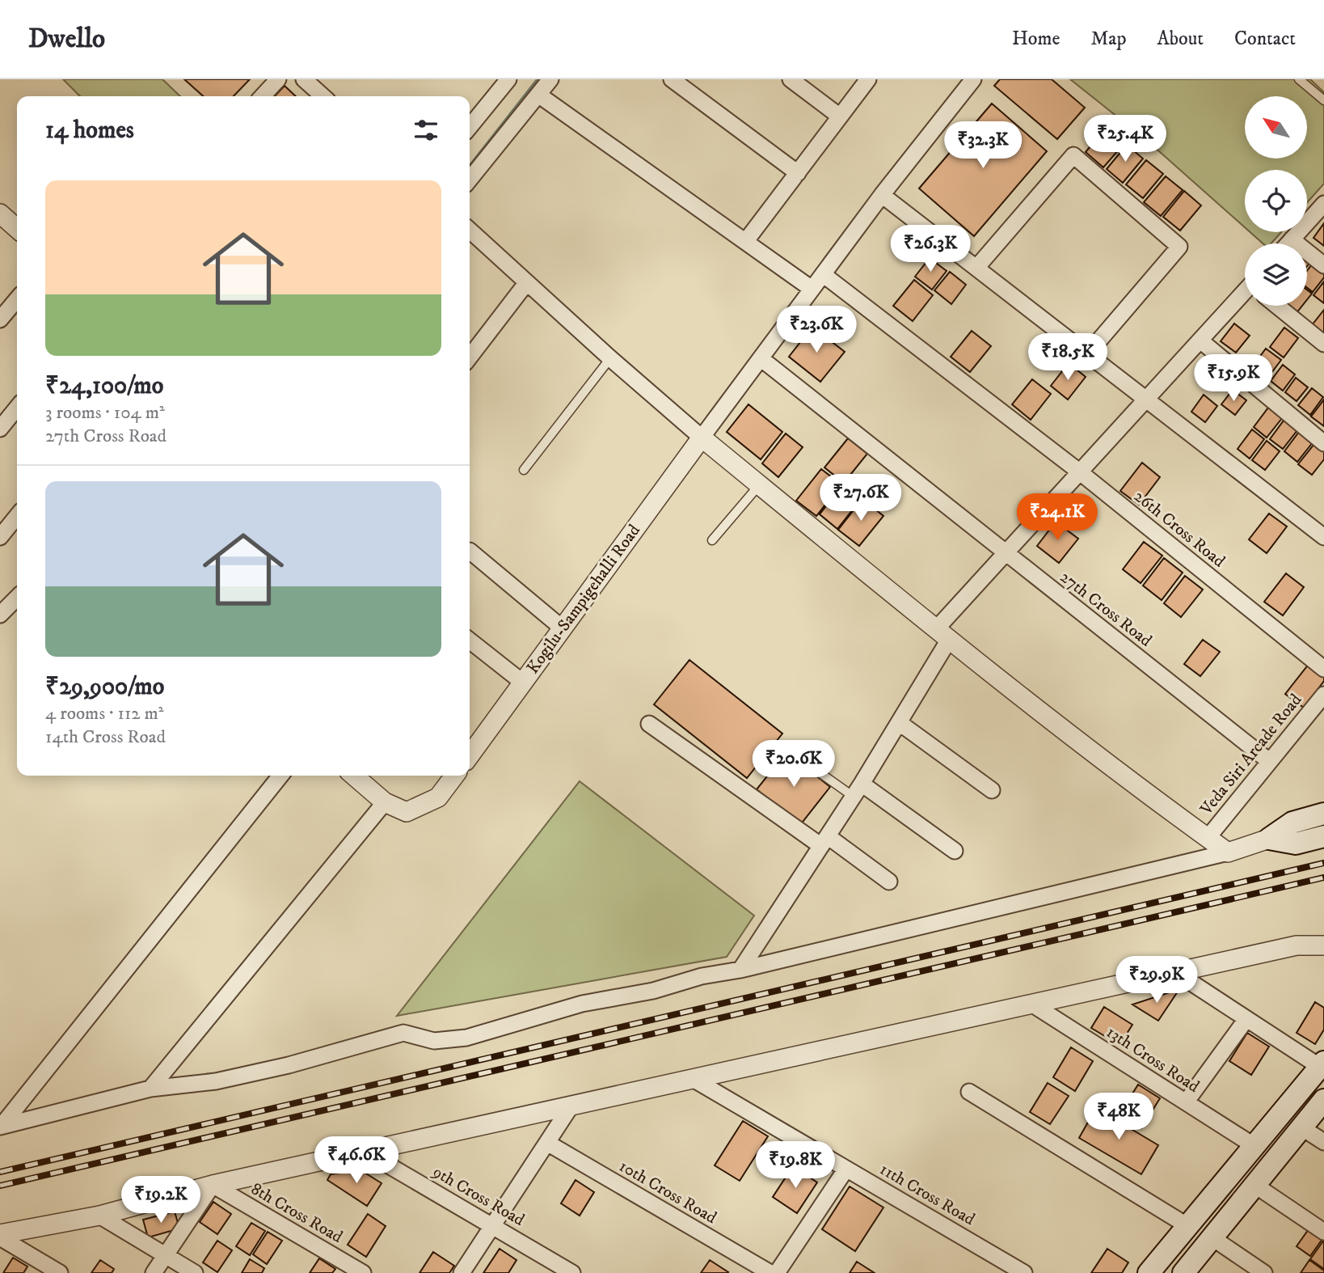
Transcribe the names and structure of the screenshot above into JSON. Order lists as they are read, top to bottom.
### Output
{
  "streets": {
    "street": [
      "26th Cross Road",
      "Kogilu-Sampigehalli Road",
      "27th Cross Road",
      "Veda Siri Arcade Road",
      "13th Cross Road",
      "10th Cross Road",
      "11th Cross Road",
      "9th Cross Road",
      "8th Cross Road"
    ]
  },
  "crossings": [
    ["27th Cross Road", "Veda Siri Arcade Road"]
  ],
  "north": "top left",
  "page": {
    "header": "Dwello",
    "nav": [
      "Home",
      "Map",
      "About",
      "Contact"
    ],
    "heading": "14 homes",
    "price": [
      "₹25.4K",
      "₹32.3K",
      "₹26.3K",
      "₹23.6K",
      "₹18.5K",
      "₹15.9K",
      "₹27.6K",
      "₹24.1K",
      "₹20.6K",
      "₹29.9K",
      "₹48K",
      "₹46.6K",
      "₹19.8K",
      "₹19.2K"
    ],
    "list": [
      {
        "name": "₹24,100/mo",
        "note": "3 rooms · 104 m² · 27th Cross Road"
      },
      {
        "name": "₹29,900/mo",
        "note": "4 rooms · 112 m² · 14th Cross Road"
      }
    ]
  }
}
